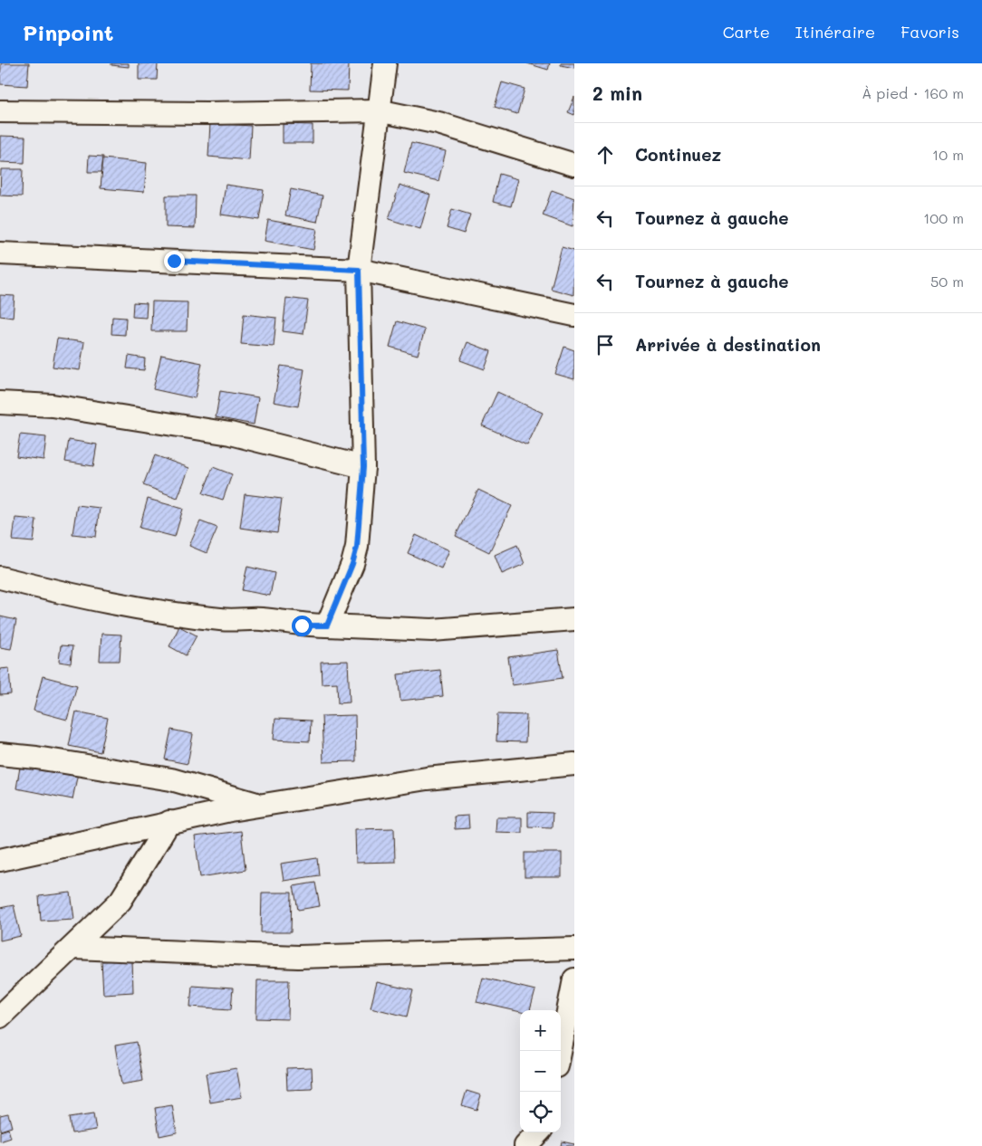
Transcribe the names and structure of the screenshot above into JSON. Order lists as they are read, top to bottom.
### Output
{
  "page": {
    "header": "Pinpoint",
    "nav": ["Carte", "Itinéraire", "Favoris"],
    "heading": ["2 min", "À pied · 160 m"],
    "list": [
      ["Continuez", "10 m"],
      ["Tournez à gauche", "100 m"],
      ["Tournez à gauche", "50 m"],
      "Arrivée à destination"
    ],
    "map_buttons": ["+", "−"]
  }
}
